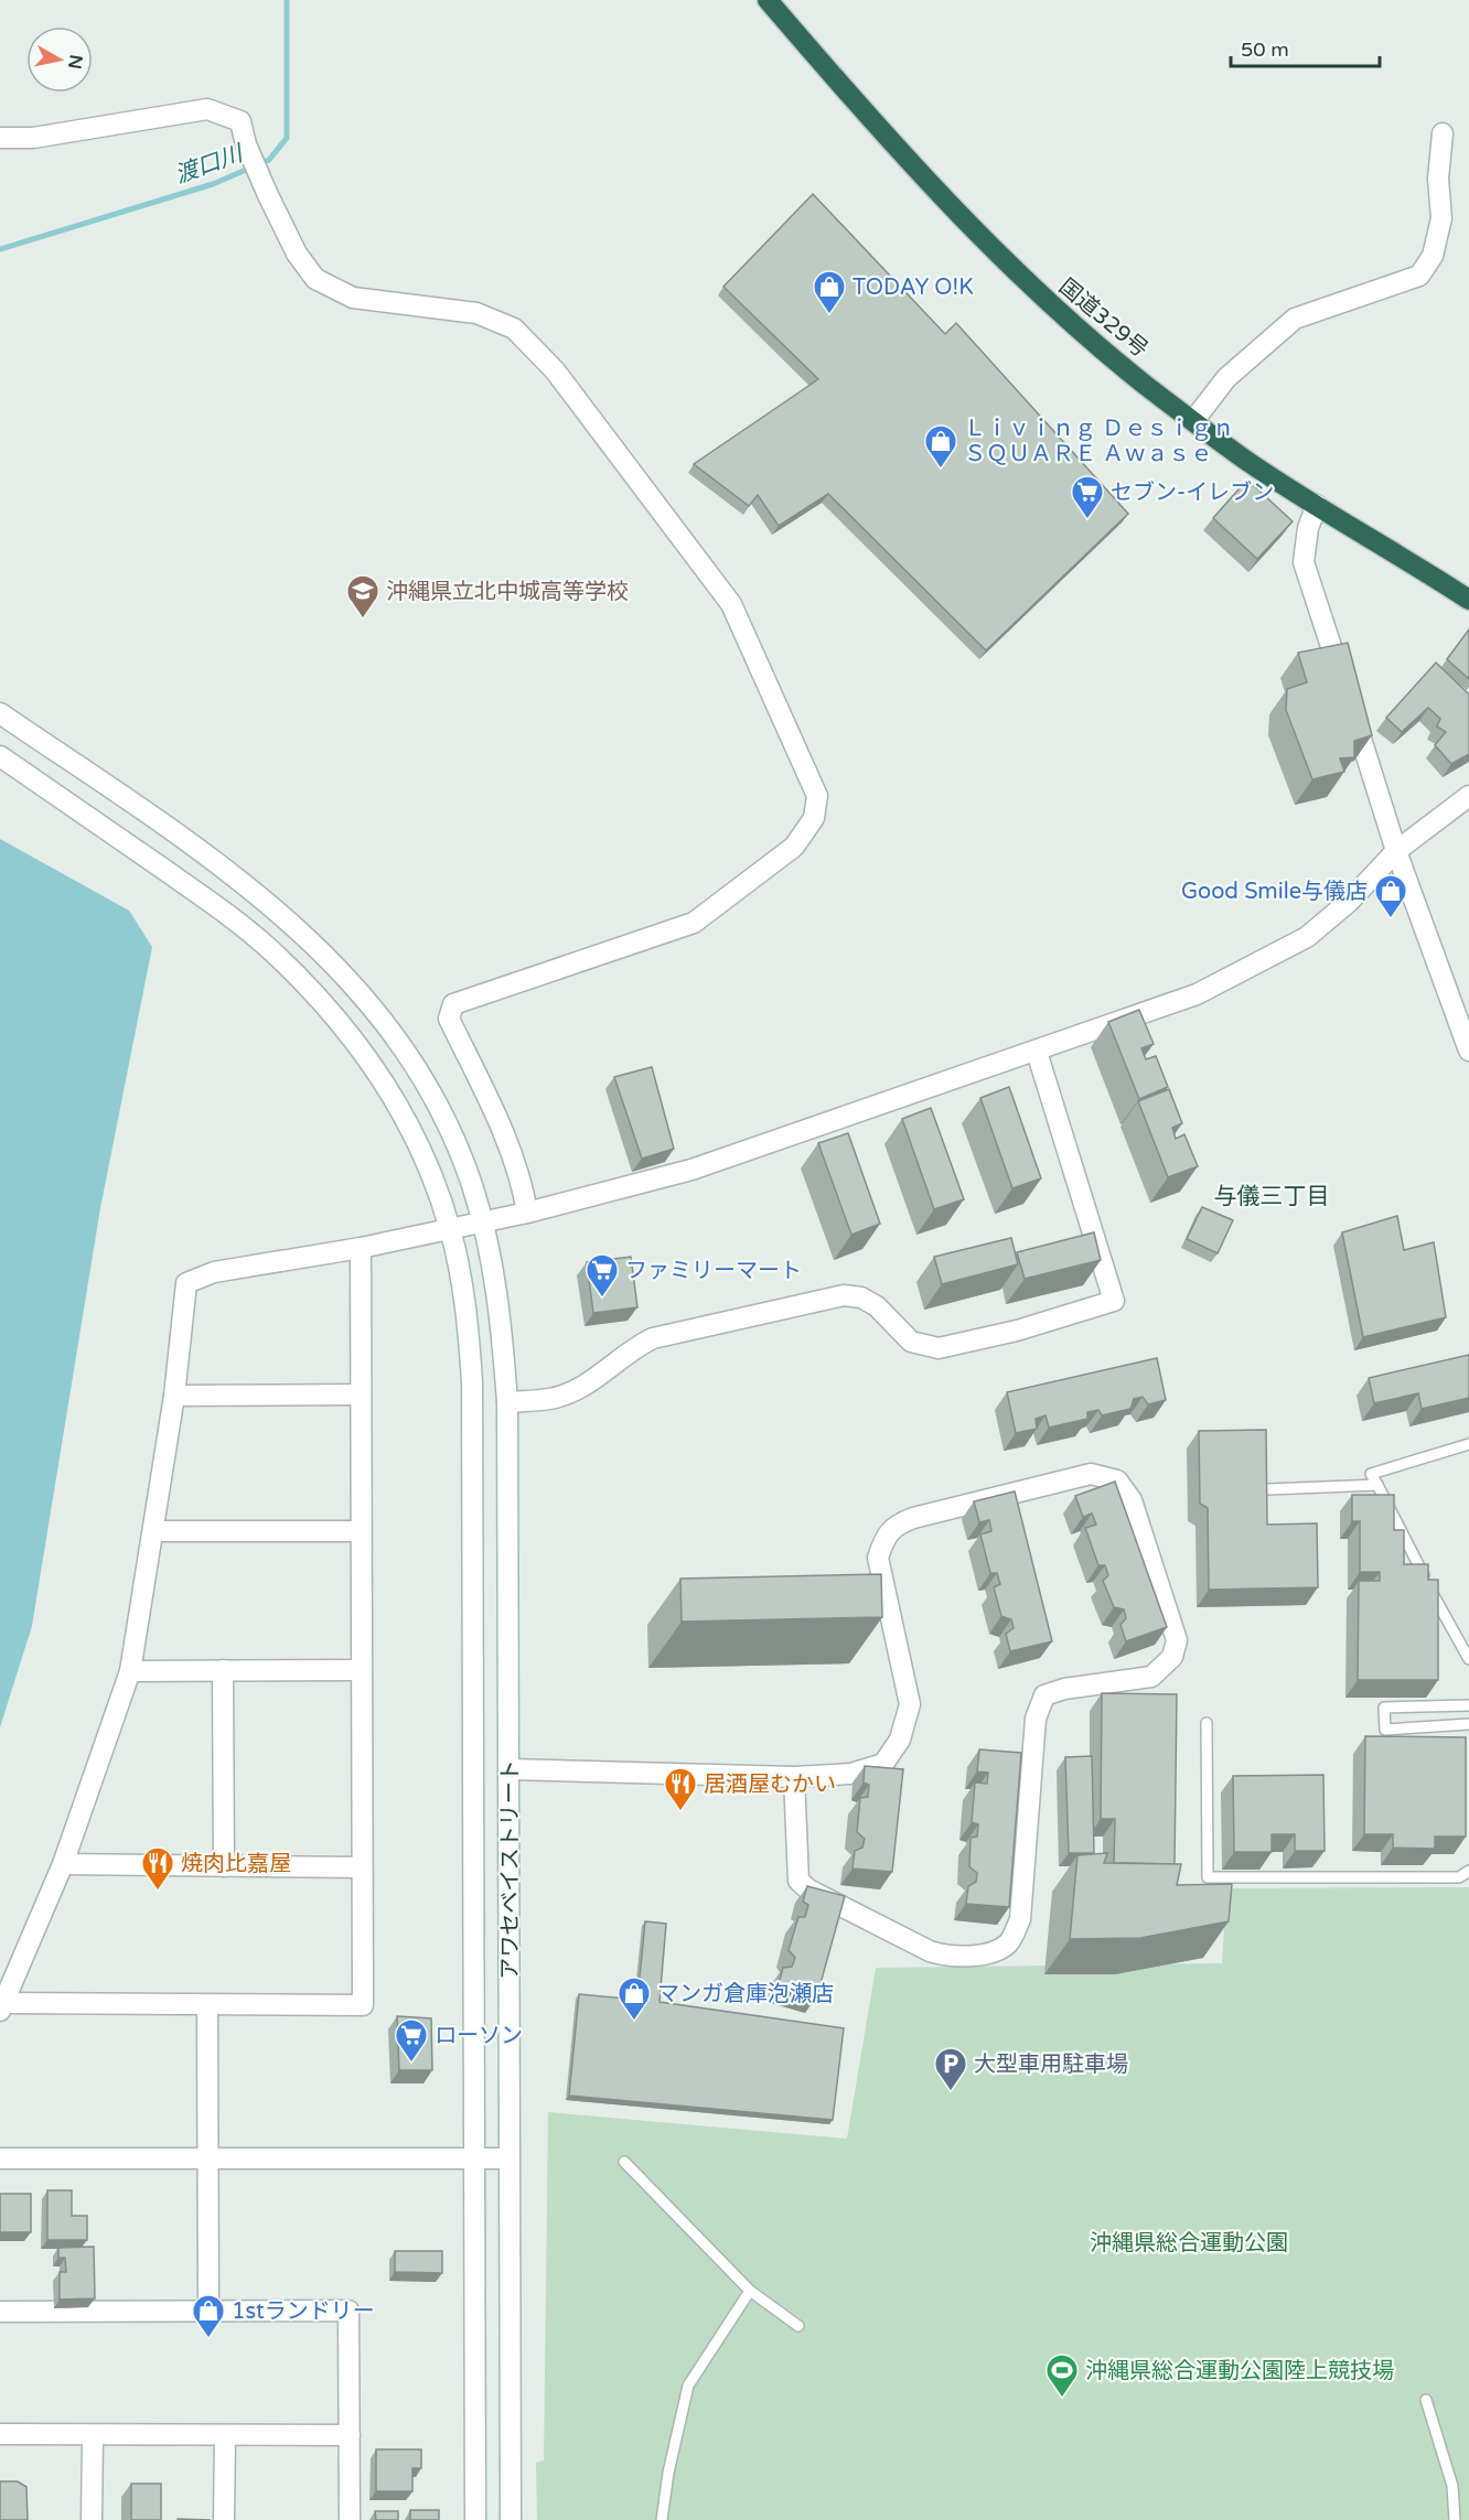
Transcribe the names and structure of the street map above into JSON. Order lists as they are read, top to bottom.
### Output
{
  "streets": {
    "highway": ["国道329号"],
    "street": ["アワセベイストリート"]
  },
  "districts": ["与儀三丁目"],
  "water": ["渡口川"],
  "parks": ["沖縄県総合運動公園"],
  "places": {
    "shop": [
      "TODAY O!K",
      "Ｌｉｖｉｎｇ Ｄｅｓｉｇｎ ＳＱＵＡＲＥ Ａｗａｓｅ",
      "Good Smile与儀店",
      "マンガ倉庫泡瀬店",
      "1stランドリー"
    ],
    "supermarket": ["セブン-イレブン", "ファミリーマート", "ローソン"],
    "school or university": ["沖縄県立北中城高等学校"],
    "restaurant": ["居酒屋むかい", "焼肉比嘉屋"],
    "parking": ["大型車用駐車場"],
    "sports": ["沖縄県総合運動公園陸上競技場"]
  },
  "scale_bar": "50 m",
  "north": "right"
}
